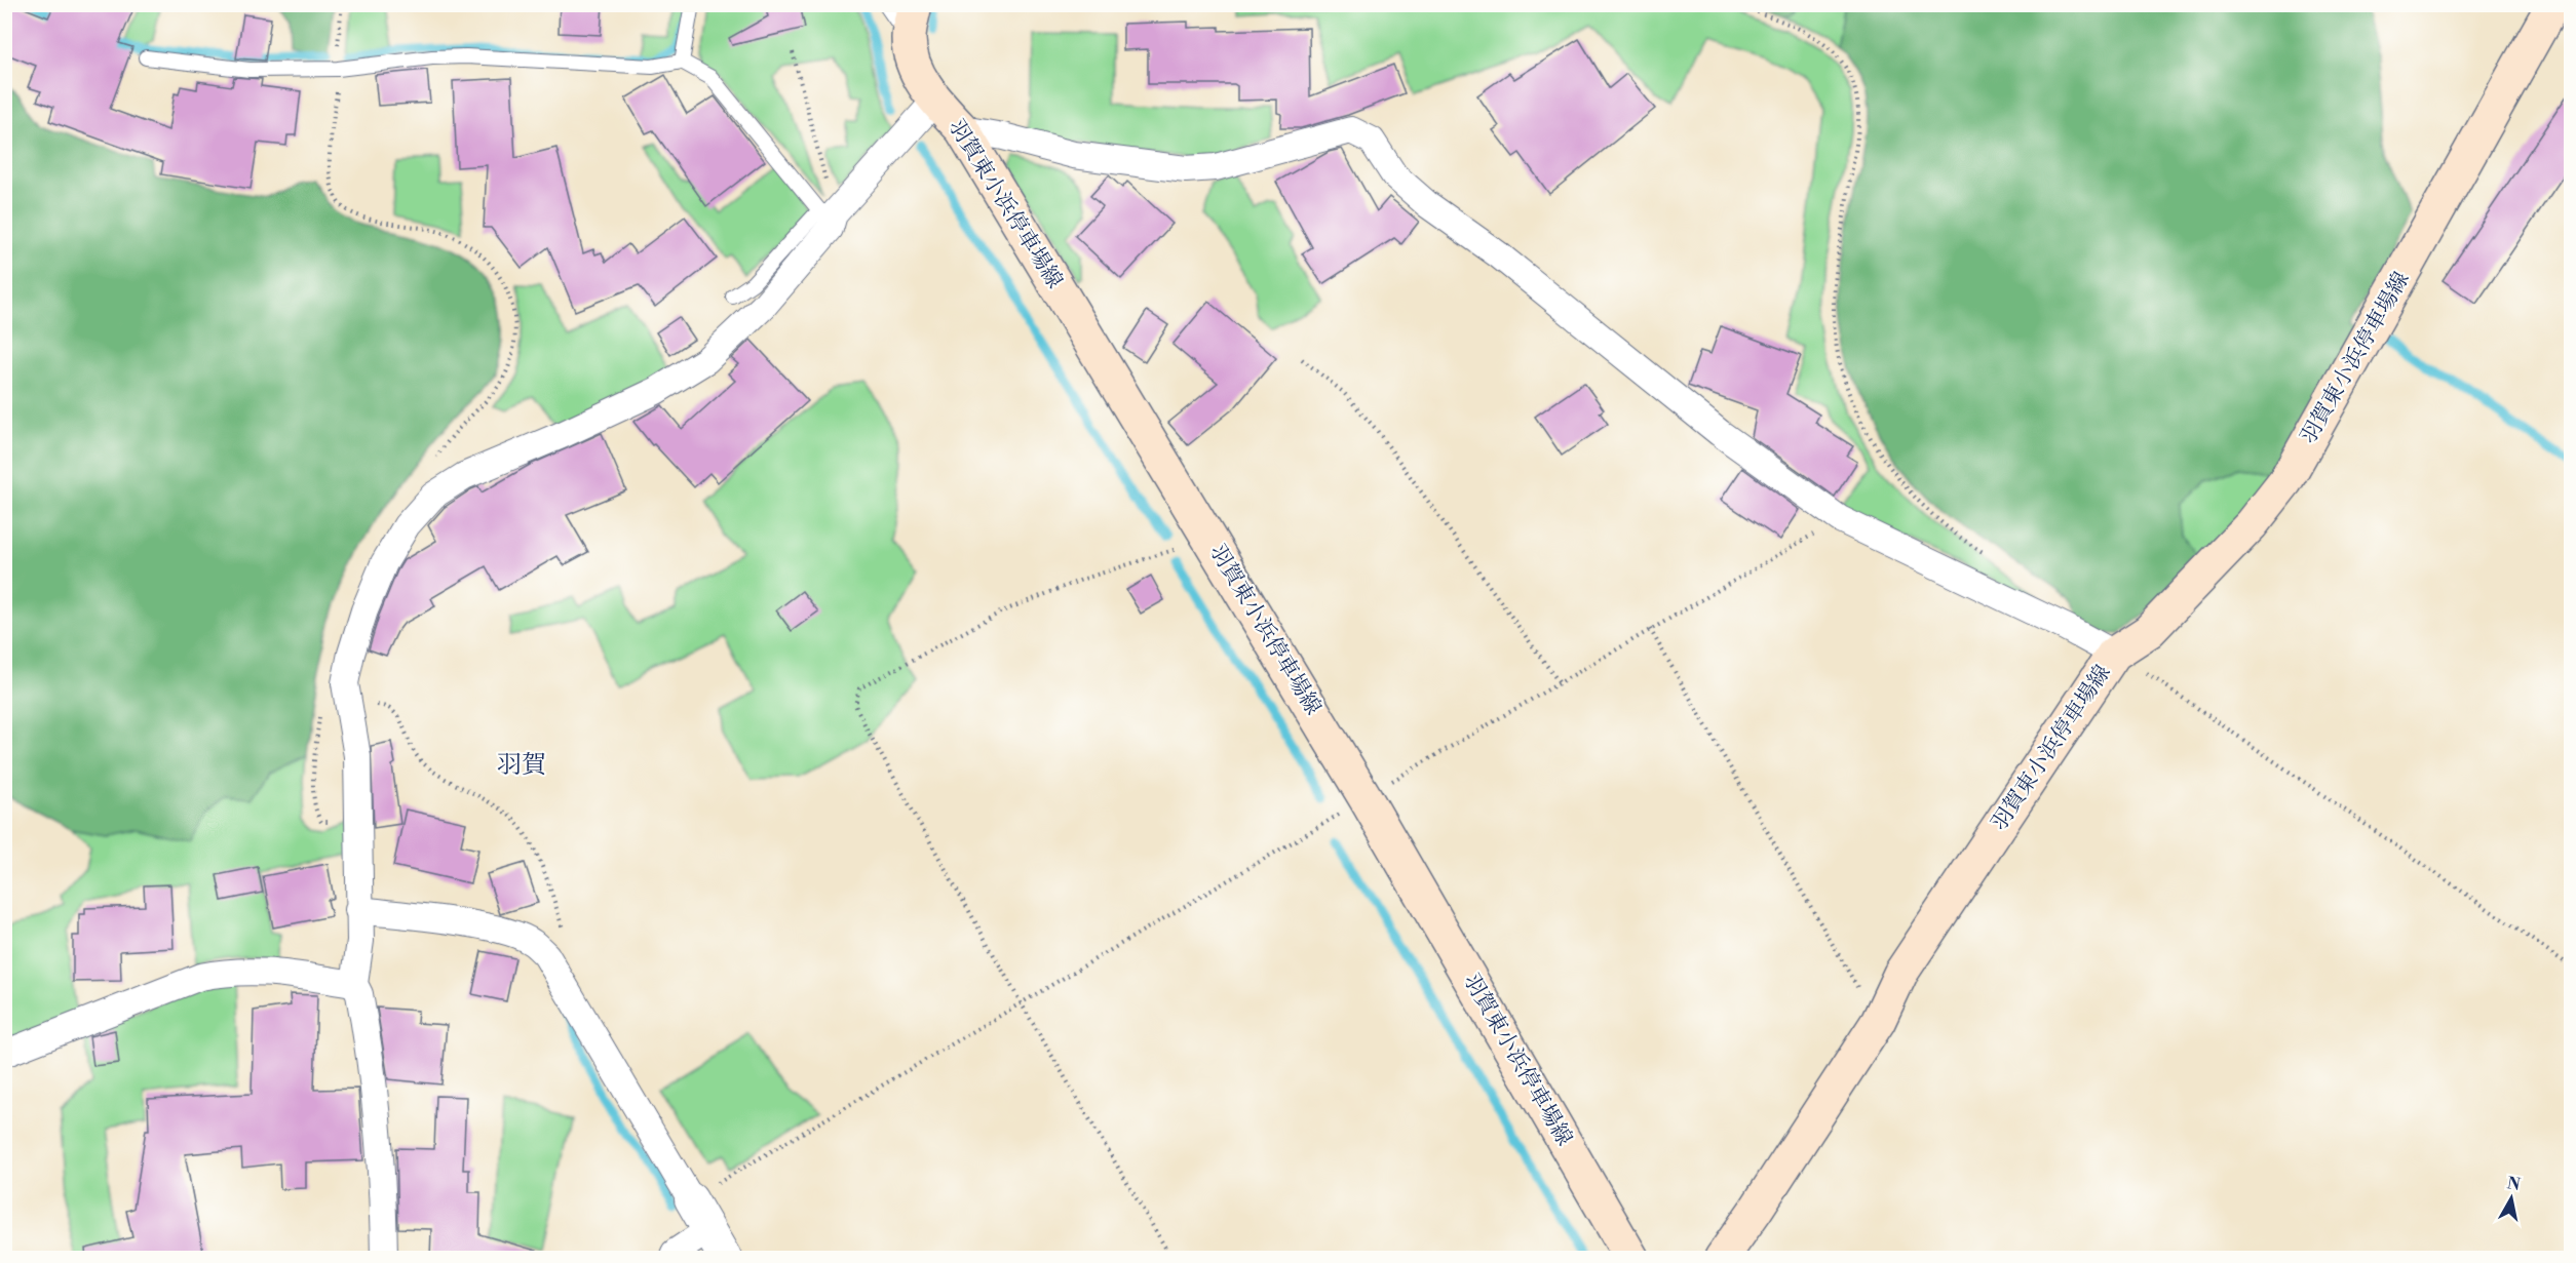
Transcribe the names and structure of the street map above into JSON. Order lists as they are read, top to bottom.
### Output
{
  "streets": {
    "main road": ["羽賀東小浜停車場線"]
  },
  "districts": ["羽賀"],
  "north": "top"
}
